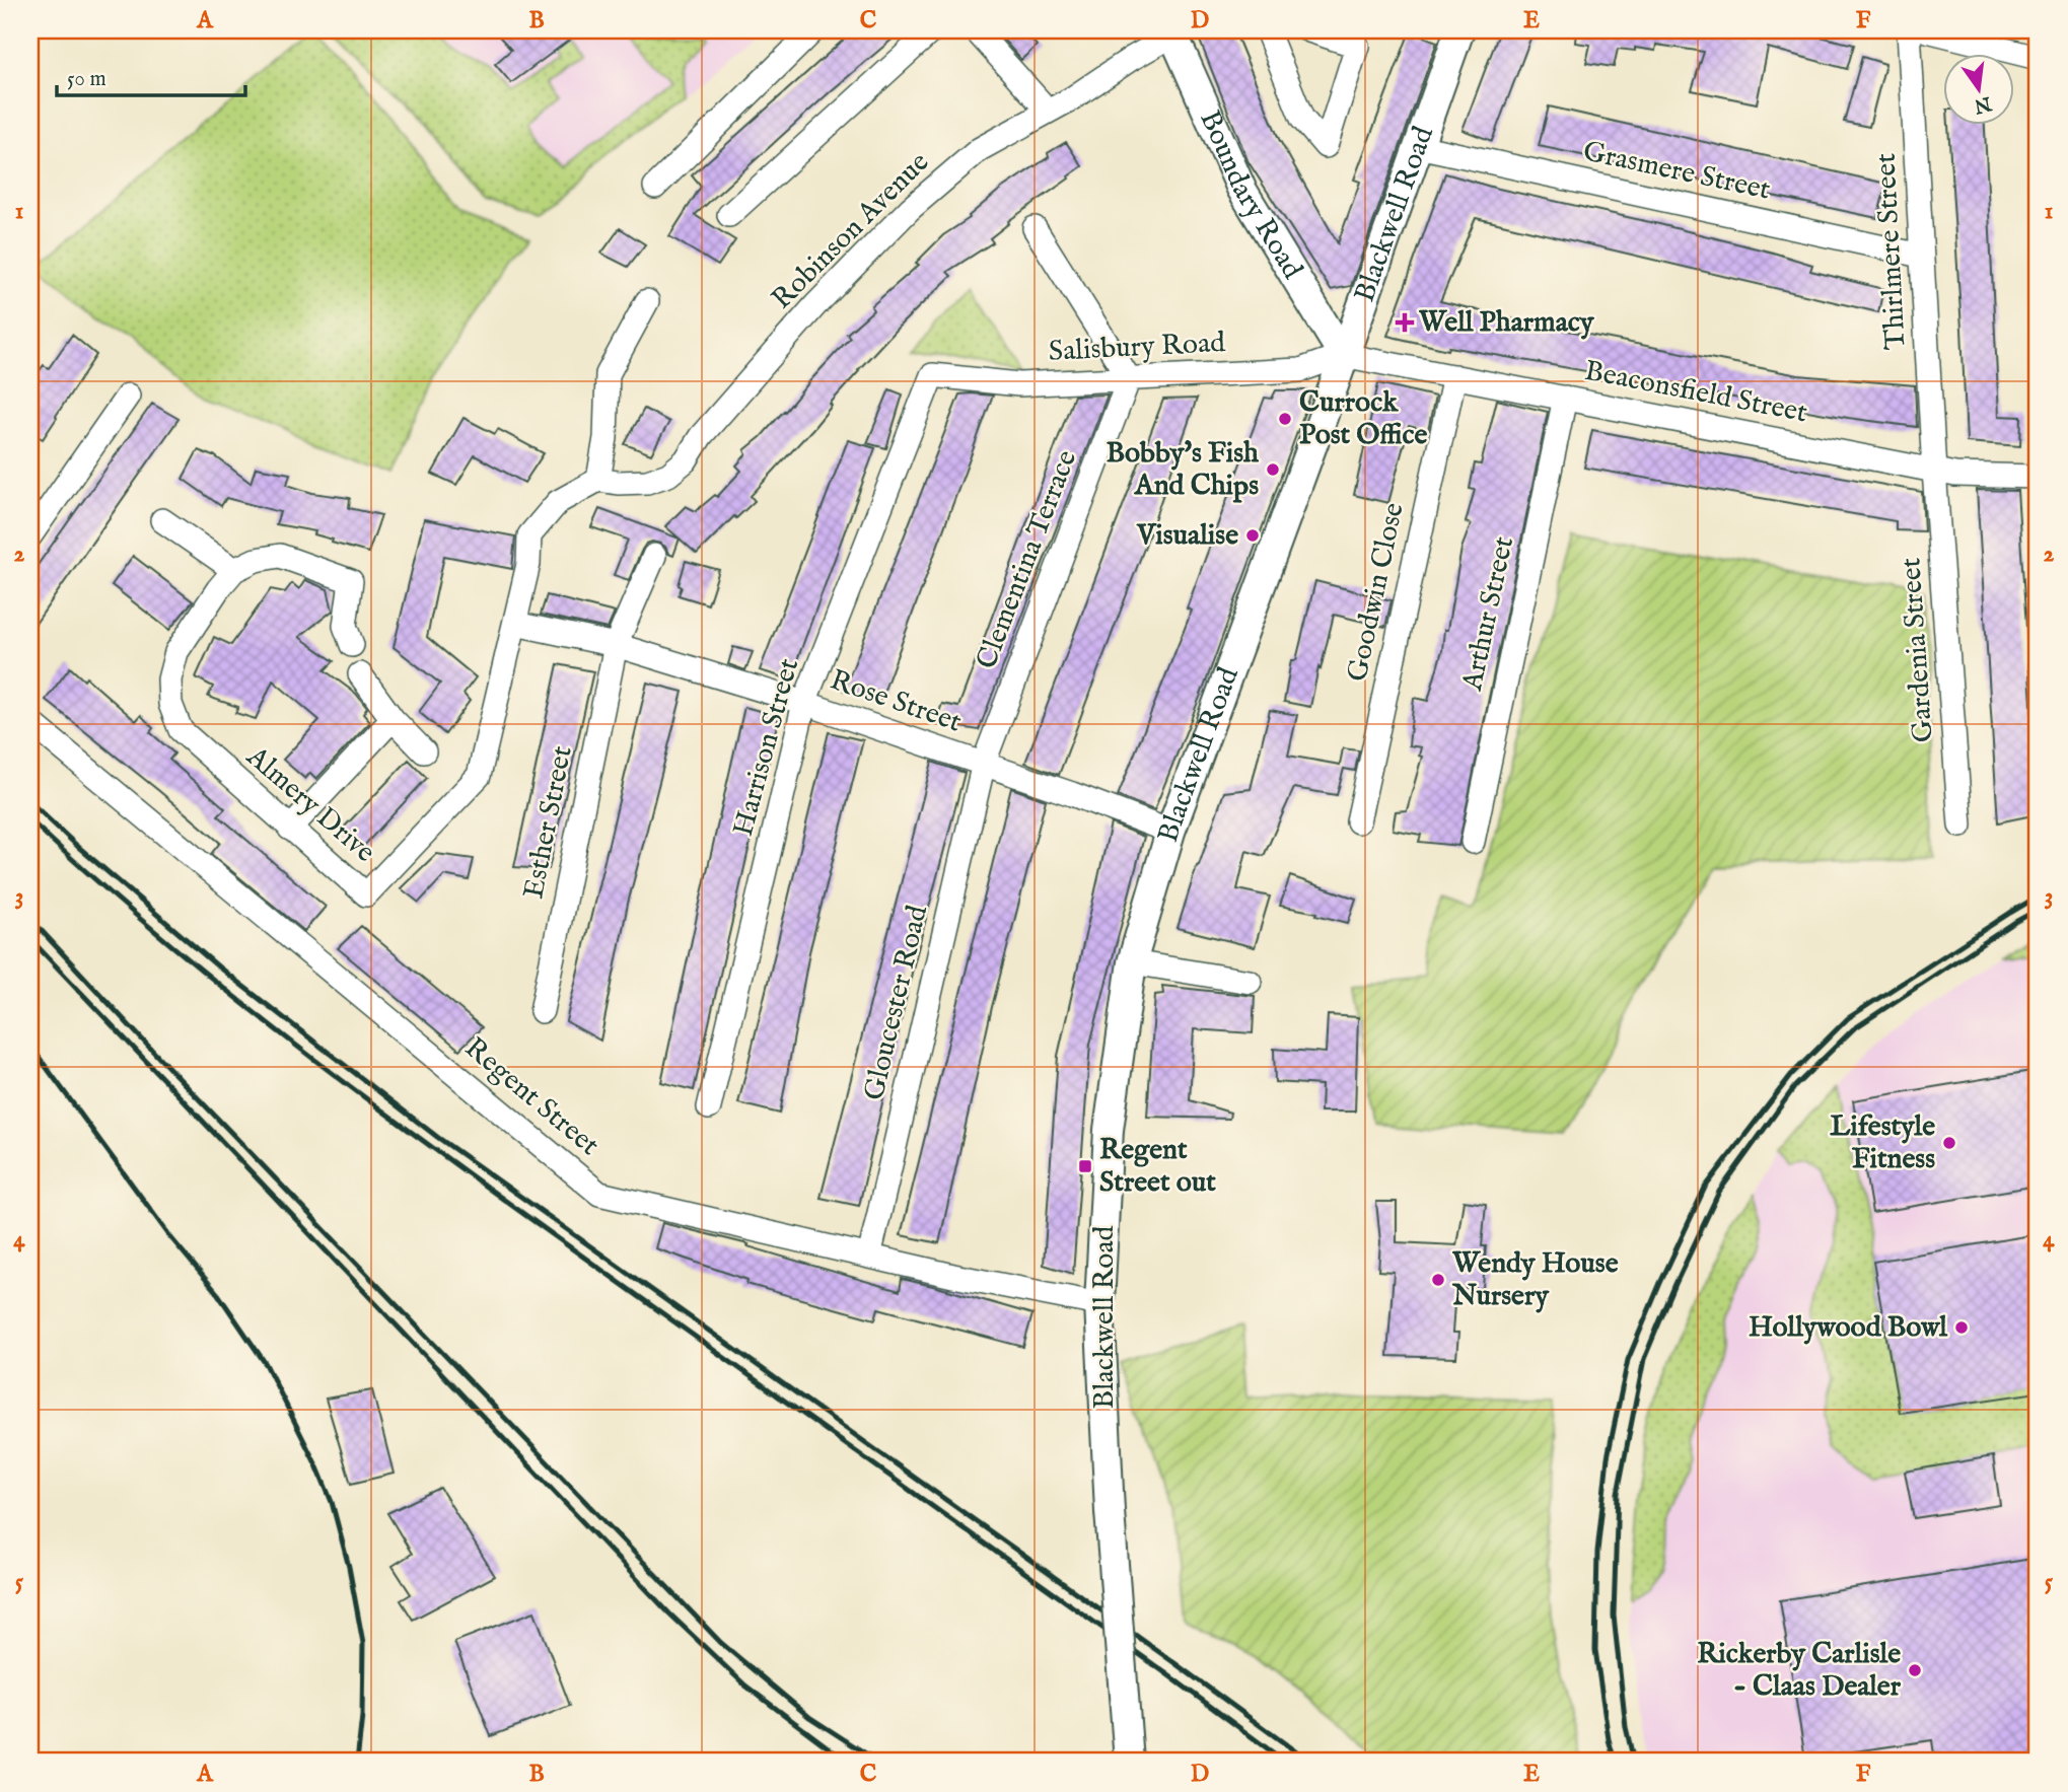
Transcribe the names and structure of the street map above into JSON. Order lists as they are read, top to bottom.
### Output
{
  "streets": {
    "street": [
      "Grasmere Street",
      "Boundary Road",
      "Blackwell Road",
      "Robinson Avenue",
      "Thirlmere Street",
      "Salisbury Road",
      "Beaconsfield Street",
      "Clementina Terrace",
      "Goodwin Close",
      "Arthur Street",
      "Gardenia Street",
      "Rose Street",
      "Harrison Street",
      "Almery Drive",
      "Esther Street",
      "Gloucester Road",
      "Regent Street"
    ]
  },
  "crossings": [
    ["Grasmere Street", "Blackwell Road"],
    ["Grasmere Street", "Thirlmere Street"],
    ["Boundary Road", "Blackwell Road"],
    ["Boundary Road", "Robinson Avenue"],
    ["Boundary Road", "Salisbury Road"],
    ["Boundary Road", "Beaconsfield Street"],
    ["Blackwell Road", "Salisbury Road"],
    ["Blackwell Road", "Beaconsfield Street"],
    ["Blackwell Road", "Rose Street"],
    ["Blackwell Road", "Regent Street"],
    ["Robinson Avenue", "Almery Drive"],
    ["Thirlmere Street", "Beaconsfield Street"],
    ["Thirlmere Street", "Gardenia Street"],
    ["Salisbury Road", "Beaconsfield Street"],
    ["Salisbury Road", "Clementina Terrace"],
    ["Salisbury Road", "Harrison Street"],
    ["Beaconsfield Street", "Goodwin Close"],
    ["Beaconsfield Street", "Arthur Street"],
    ["Beaconsfield Street", "Gardenia Street"],
    ["Clementina Terrace", "Rose Street"],
    ["Clementina Terrace", "Gloucester Road"],
    ["Rose Street", "Harrison Street"],
    ["Rose Street", "Almery Drive"],
    ["Rose Street", "Esther Street"],
    ["Rose Street", "Gloucester Road"],
    ["Gloucester Road", "Regent Street"]
  ],
  "places": {
    "health": ["Well Pharmacy"],
    "other": [
      "Currock Post Office",
      "Bobby's Fish And Chips",
      "Visualise",
      "Lifestyle Fitness",
      "Wendy House Nursery",
      "Hollywood Bowl",
      "Rickerby Carlisle - Claas Dealer"
    ],
    "transit": ["Regent Street out"]
  },
  "scale_bar": "50 m",
  "north": "bottom",
  "grid": {
    "columns": [
      "A",
      "B",
      "C",
      "D",
      "E",
      "F"
    ],
    "rows": [
      "1",
      "2",
      "3",
      "4",
      "5"
    ]
  }
}
